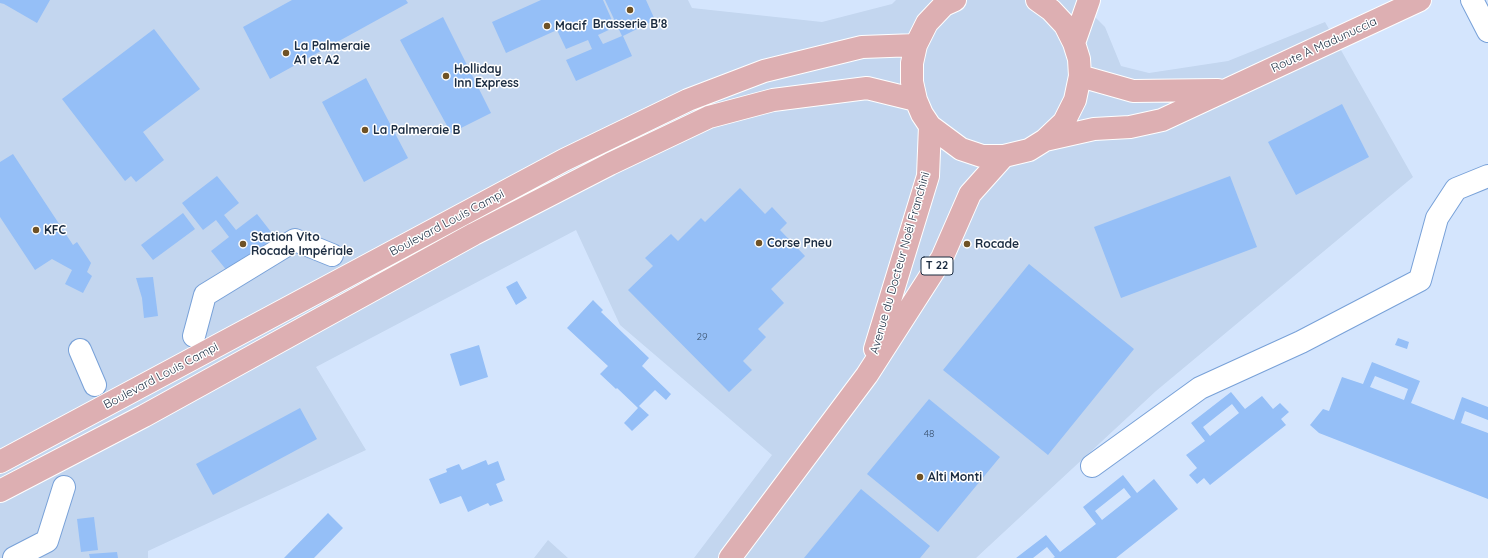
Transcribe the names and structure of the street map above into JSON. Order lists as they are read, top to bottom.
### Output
{
  "streets": {
    "main road": [
      "Route À Madunuccia",
      "Boulevard Louis Campi",
      "Avenue du Docteur Noël Franchini",
      "T 22"
    ]
  },
  "places": [
    "Brasserie B'8",
    "Macif",
    "La Palmeraie A1 et A2",
    "Holliday Inn Express",
    "La Palmeraie B",
    "KFC",
    "Corse Pneu",
    "Station Vito Rocade Impériale",
    "Rocade",
    "Alti Monti"
  ],
  "house_numbers": ["29", "48"]
}
